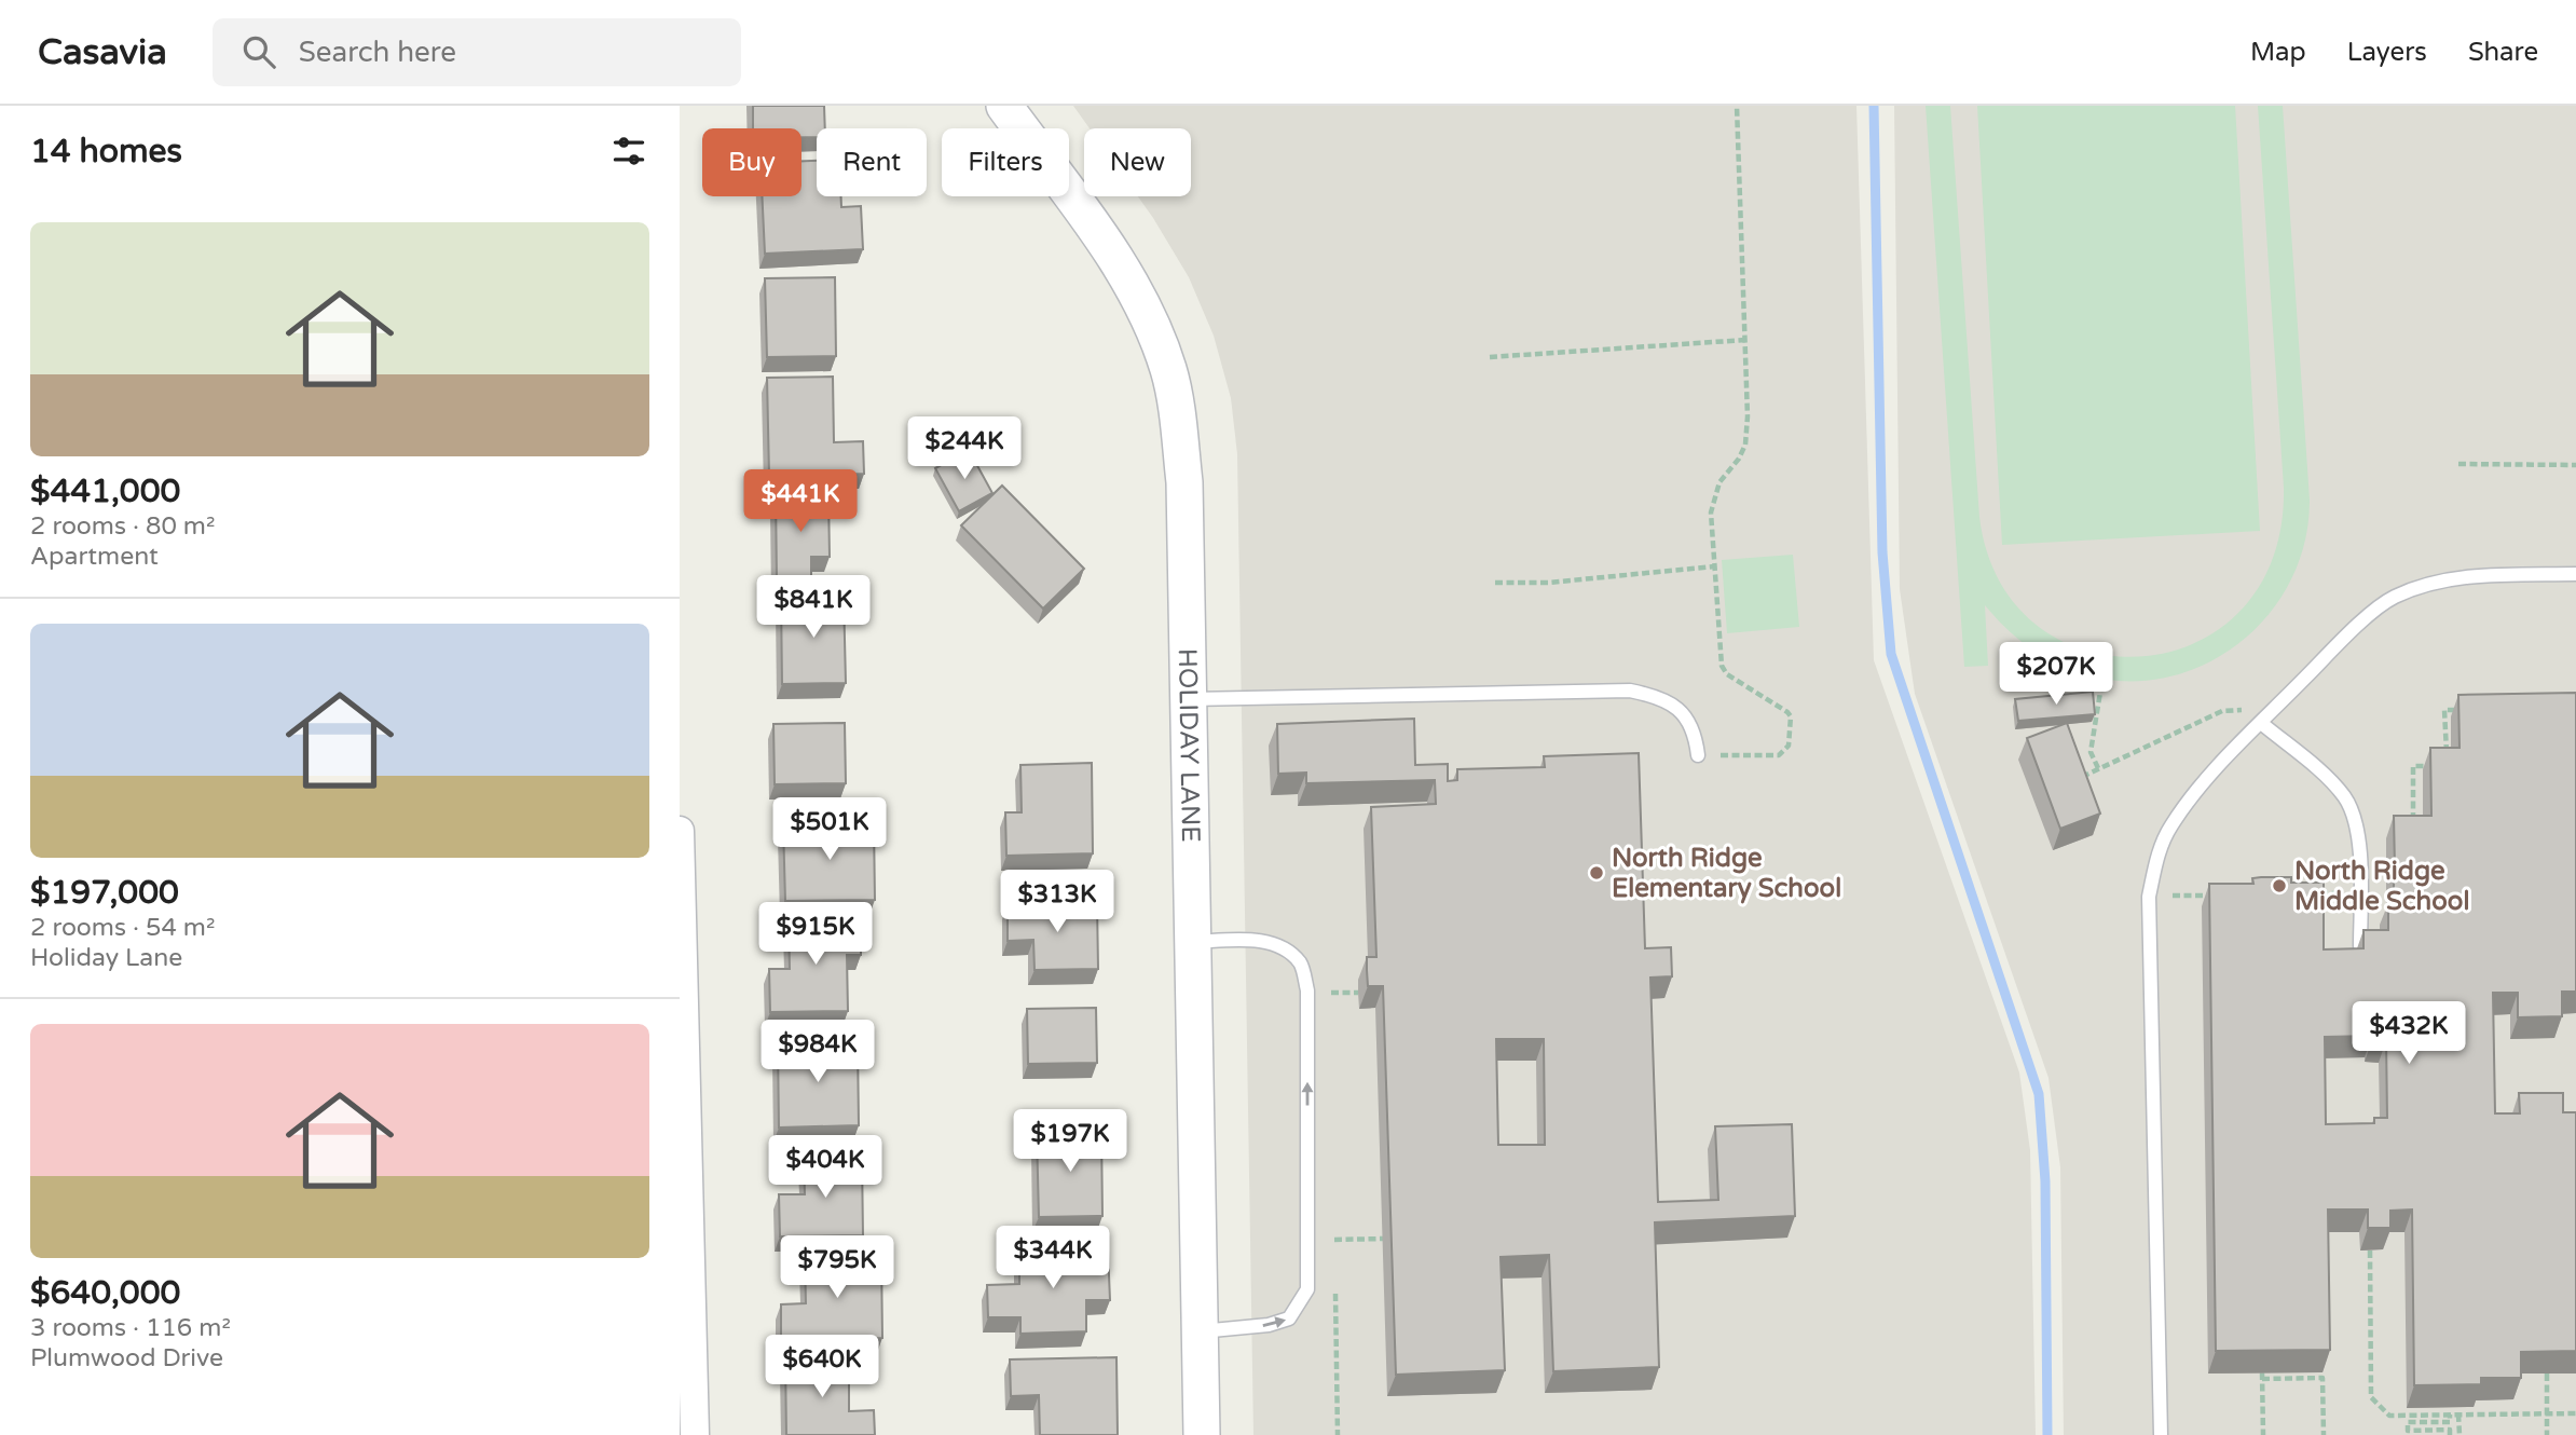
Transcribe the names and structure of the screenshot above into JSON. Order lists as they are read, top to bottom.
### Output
{
  "streets": {
    "street": ["HOLIDAY LANE"]
  },
  "places": ["North Ridge Elementary School", "North Ridge Middle School"],
  "page": {
    "header": "Casavia",
    "search": "Search here",
    "nav": ["Map", "Layers", "Share"],
    "heading": "14 homes",
    "chip": [
      "Buy",
      "Rent",
      "Filters",
      "New"
    ],
    "list": [
      {
        "name": "$441,000",
        "note": "2 rooms · 80 m² · Apartment"
      },
      {
        "name": "$197,000",
        "note": "2 rooms · 54 m² · Holiday Lane"
      },
      {
        "name": "$640,000",
        "note": "3 rooms · 116 m² · Plumwood Drive"
      }
    ],
    "price": [
      "$244K",
      "$441K",
      "$841K",
      "$207K",
      "$501K",
      "$313K",
      "$915K",
      "$432K",
      "$984K",
      "$197K",
      "$404K",
      "$344K",
      "$795K",
      "$640K"
    ]
  }
}
